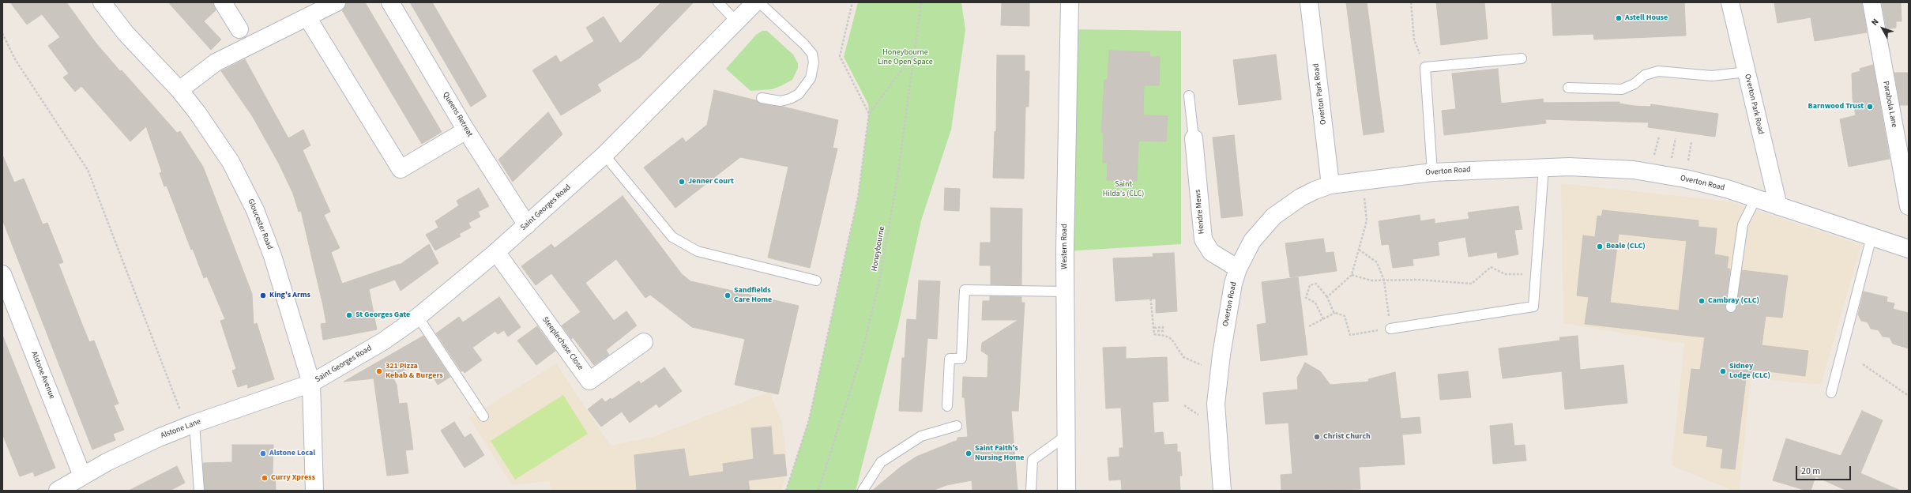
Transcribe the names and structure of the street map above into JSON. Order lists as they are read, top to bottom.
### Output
{
  "streets": {
    "street": [
      "Overton Park Road",
      "Parabola Lane",
      "Queens Retreat",
      "Overton Road",
      "Saint Georges Road",
      "Hendre Mews",
      "Gloucester Road",
      "Western Road",
      "Steeplechase Close",
      "Alstone Avenue",
      "Alstone Lane"
    ],
    "path": ["Honeybourne"]
  },
  "crossings": [
    ["Overton Park Road", "Overton Road"],
    ["Queens Retreat", "Saint Georges Road"],
    ["Overton Road", "Hendre Mews"],
    ["Saint Georges Road", "Gloucester Road"],
    ["Saint Georges Road", "Steeplechase Close"],
    ["Saint Georges Road", "Alstone Lane"],
    ["Gloucester Road", "Alstone Lane"],
    ["Alstone Avenue", "Alstone Lane"]
  ],
  "parks": ["Honeybourne Line Open Space", "Saint Hilda's (CLC)"],
  "places": [
    "Astell House",
    "Barnwood Trust",
    "Jenner Court",
    "Beale (CLC)",
    "King's Arms",
    "Sandfields Care Home",
    "Cambray (CLC)",
    "St Georges Gate",
    "321 Pizza Kebab & Burgers",
    "Sidney Lodge (CLC)",
    "Christ Church",
    "Alstone Local",
    "Saint Faith's Nursing Home",
    "Curry Xpress"
  ],
  "scale_bar": "20 m",
  "north": "top left"
}
